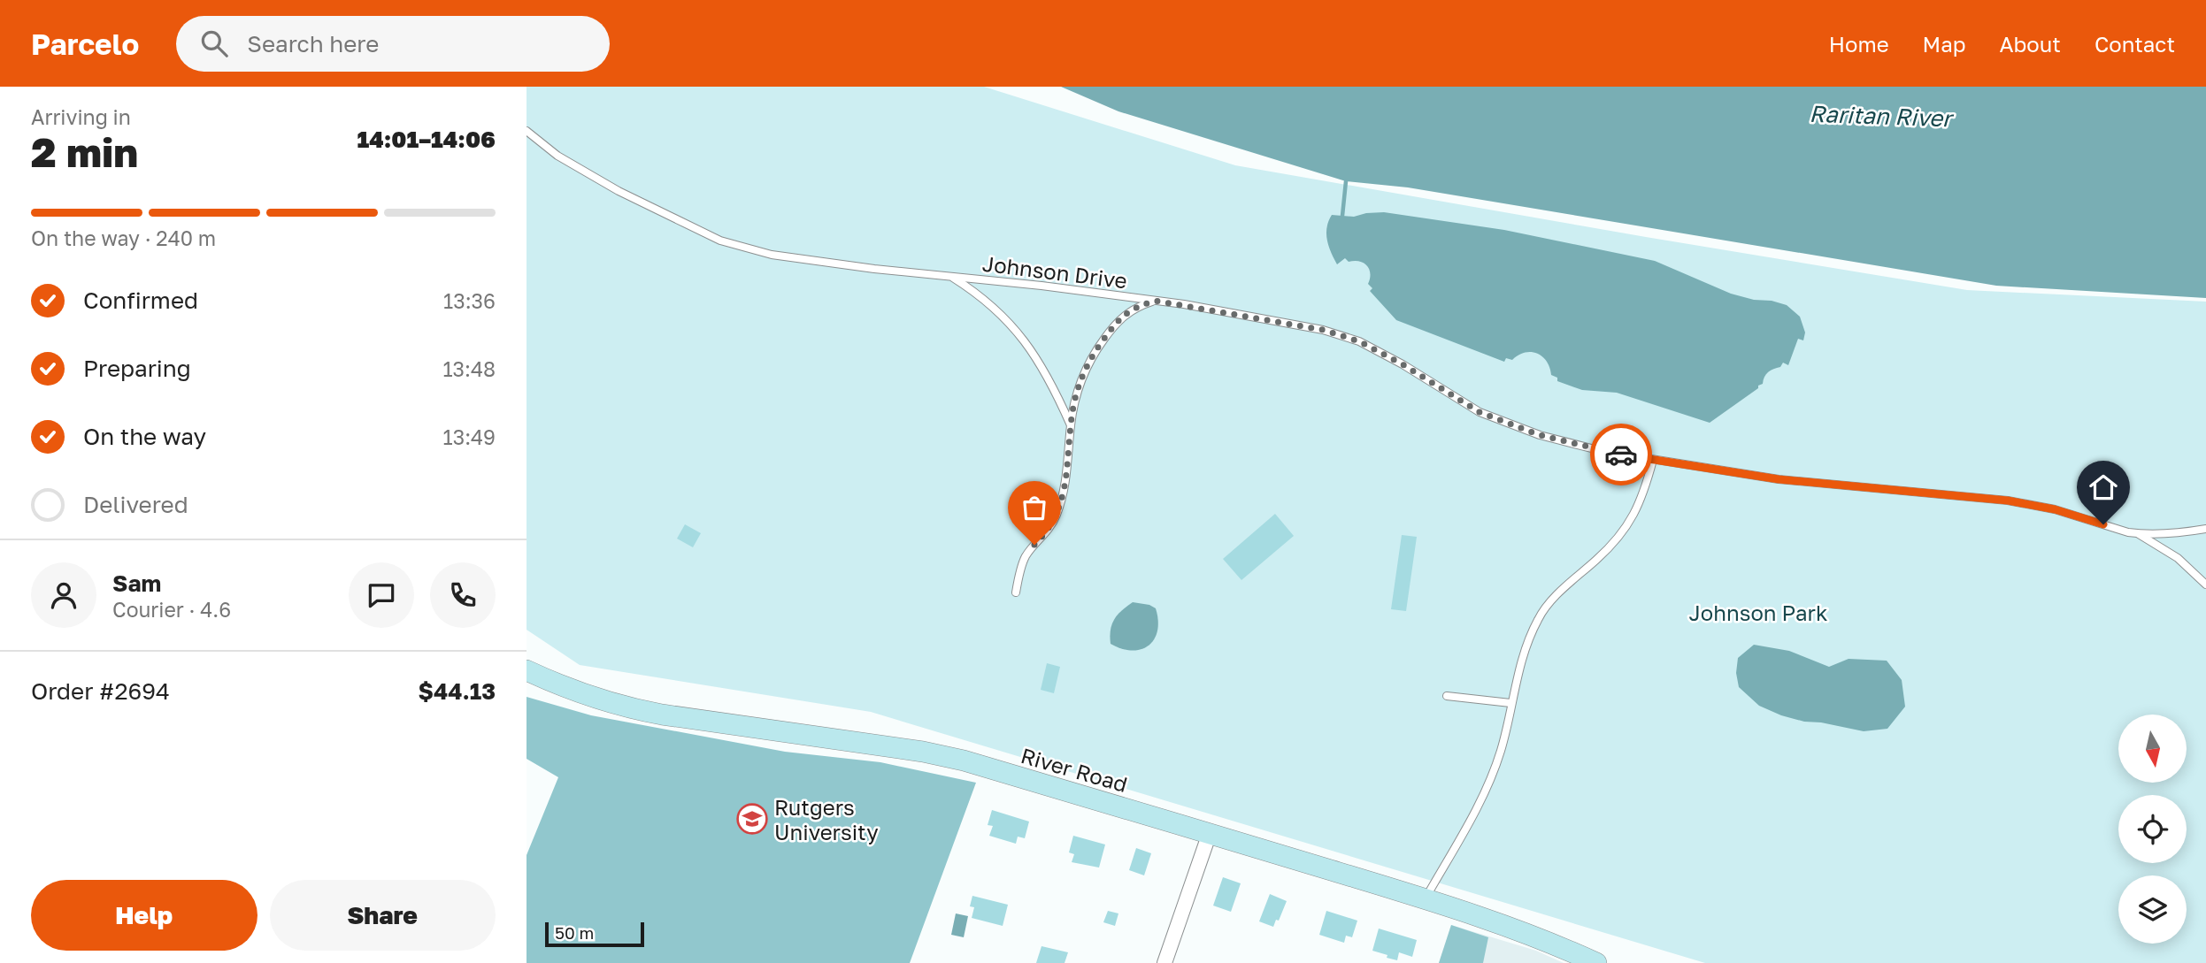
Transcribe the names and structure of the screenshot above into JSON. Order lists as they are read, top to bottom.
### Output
{
  "streets": {
    "street": ["River Road"],
    "lane": ["Johnson Drive"]
  },
  "water": ["Raritan River"],
  "parks": ["Johnson Park"],
  "places": {
    "school or university": ["Rutgers University"]
  },
  "scale_bar": "50 m",
  "north": "bottom",
  "page": {
    "header": "Parcelo",
    "search": "Search here",
    "nav": [
      "Home",
      "Map",
      "About",
      "Contact"
    ],
    "heading": ["2 min", "Arriving in", "14:01–14:06"],
    "panel": [
      "Sam",
      "Courier · 4.6",
      "Order #2694",
      "$44.13"
    ],
    "bar": "On the way · 240 m",
    "list": [
      ["Confirmed", "13:36"],
      ["Preparing", "13:48"],
      ["On the way", "13:49"],
      "Delivered"
    ],
    "buttons": ["Help", "Share"],
    "scale": "50 m"
  }
}
